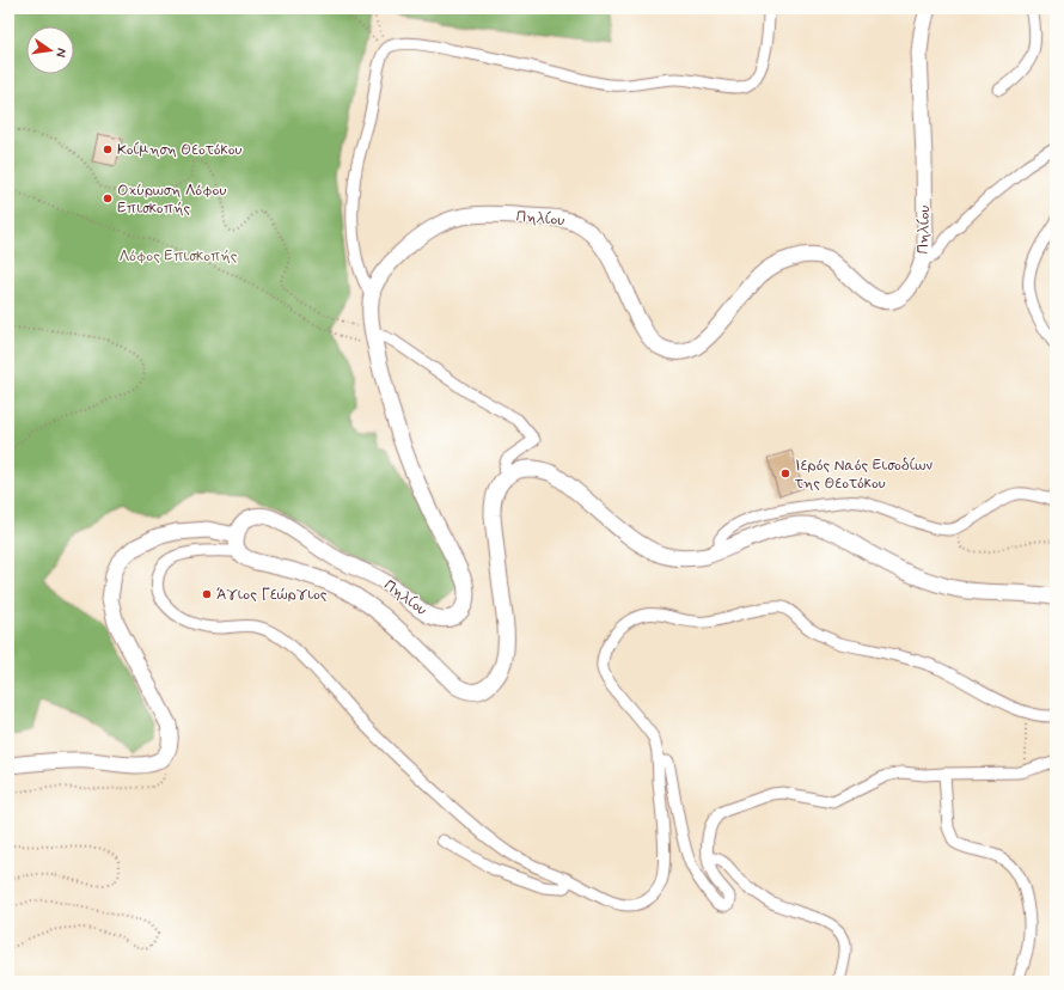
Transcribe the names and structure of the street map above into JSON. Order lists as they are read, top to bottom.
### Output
{
  "streets": {
    "main road": ["Πηλίου"]
  },
  "parks": ["Λόφος Επισκοπής"],
  "places": [
    "Κοίμηση Θεοτόκου",
    "Οχύρωση Λόφου Επισκοπής",
    "Ιερός Ναός Εισοδίων της Θεοτόκου",
    "Άγιος Γεώργιος"
  ],
  "north": "right"
}
